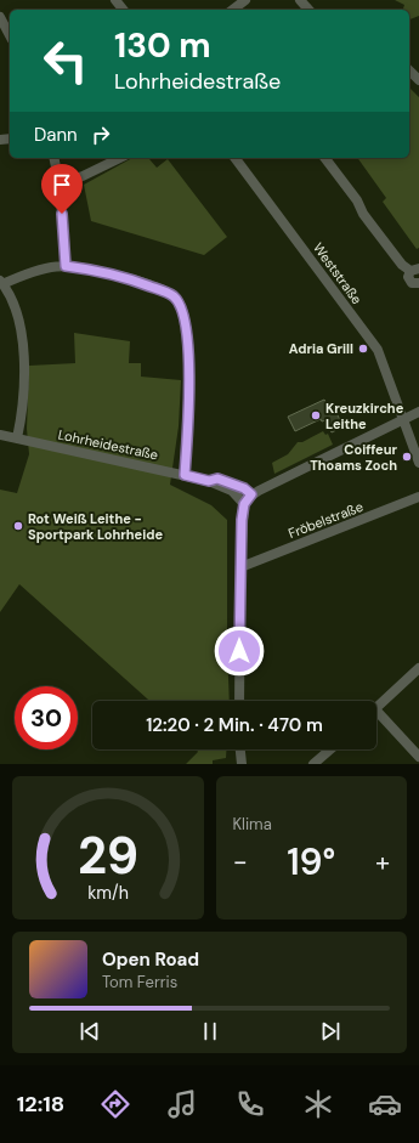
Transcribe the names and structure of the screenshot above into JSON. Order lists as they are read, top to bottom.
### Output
{
  "streets": {
    "street": ["Weststraße", "Lohrheidestraße", "Fröbelstraße"]
  },
  "places": [
    "Adria Grill",
    "Kreuzkirche Leithe",
    "Coiffeur Thoams Zoch",
    "Rot Weiß Leithe - Sportpark Lohrheide"
  ],
  "page": {
    "turn": ["130 m", "Lohrheidestraße"],
    "then": "Dann",
    "limit": "30",
    "trip": "12:20 · 2 Min. · 470 m",
    "tile": "Klima",
    "heat": ["−", "19°", "+"],
    "song": ["Open Road", "Tom Ferris"],
    "tabs": "12:18",
    "gauge": ["29", "km/h"]
  }
}
